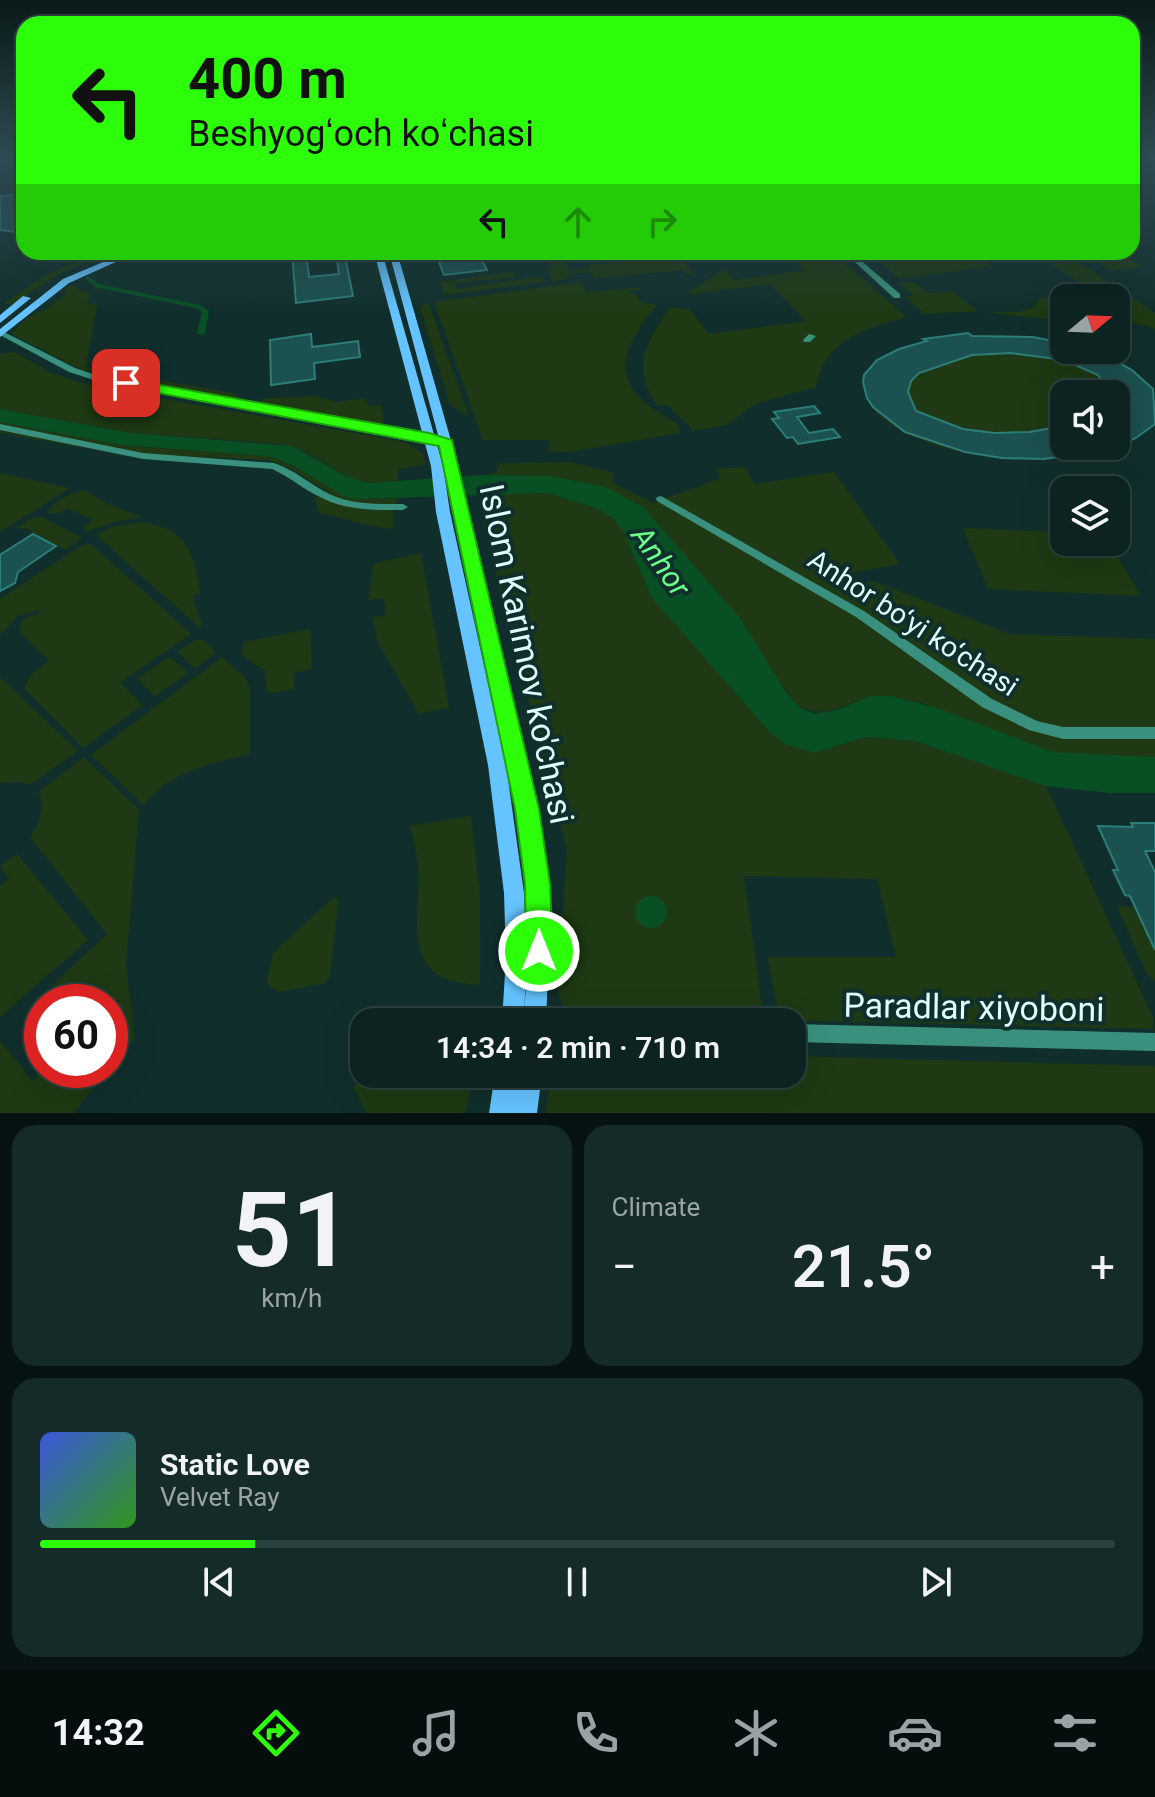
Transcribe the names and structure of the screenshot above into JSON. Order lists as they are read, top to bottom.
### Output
{
  "streets": {
    "main road": ["Islom Karimov ko'chasi"],
    "street": ["Anhor bo‘yi ko‘chasi", "Paradlar xiyoboni"]
  },
  "water": ["Anhor"],
  "north": "right",
  "page": {
    "turn": ["400 m", "Beshyogʻoch koʻchasi"],
    "limit": "60",
    "trip": "14:34 · 2 min · 710 m",
    "tile": [
      ["51", "km/h"],
      "Climate"
    ],
    "heat": ["−", "21.5°", "+"],
    "song": ["Static Love", "Velvet Ray"],
    "tabs": "14:32"
  }
}
